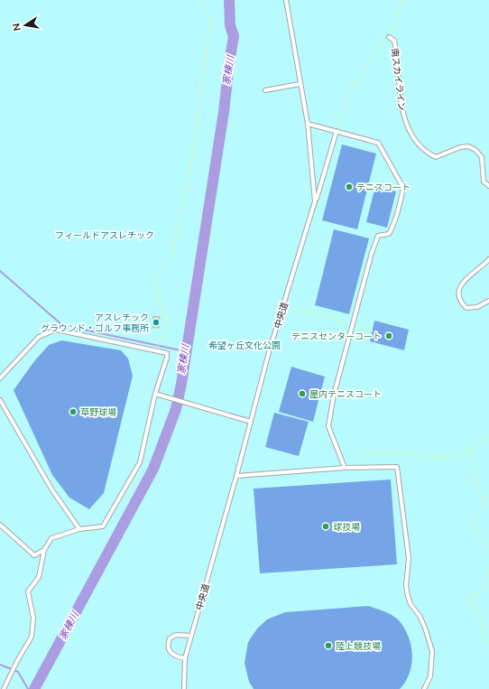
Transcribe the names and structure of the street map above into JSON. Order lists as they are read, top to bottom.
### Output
{
  "streets": {
    "lane": ["南スカイライン", "中央道"]
  },
  "water": ["家棟川"],
  "parks": ["フィールドアスレチック", "希望ヶ丘文化公園"],
  "places": [
    "テニスコート",
    "アスレチック グラウンド・ゴルフ事務所",
    "テニスセンターコート",
    "屋内テニスコート",
    "草野球場",
    "球技場",
    "陸上競技場"
  ],
  "north": "left"
}
